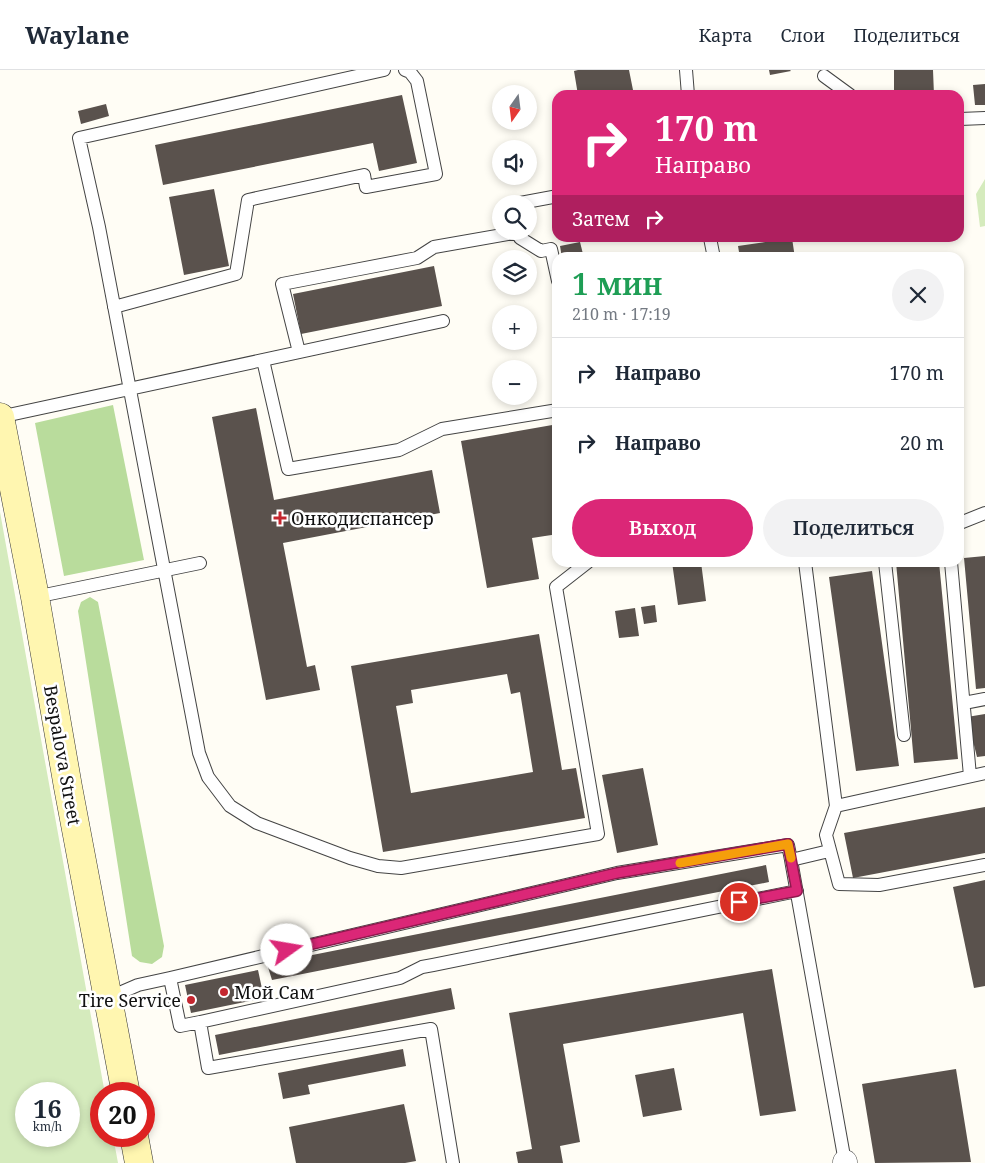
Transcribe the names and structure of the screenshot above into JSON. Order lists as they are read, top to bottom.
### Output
{
  "streets": {
    "main road": ["Bespalova Street"]
  },
  "places": {
    "health": ["Онкодиспансер"],
    "other": ["Мой Сам", "Tire Service"]
  },
  "north": "bottom",
  "page": {
    "header": "Waylane",
    "nav": ["Карта", "Слои", "Поделиться"],
    "map_buttons": ["+", "−"],
    "turn": ["170 m", "Направо"],
    "then": "Затем",
    "heading": ["1 мин", "210 m · 17:19"],
    "list": [
      {
        "name": "Направо",
        "value": "170 m"
      },
      {
        "name": "Направо",
        "value": "20 m"
      }
    ],
    "buttons": ["Выход", "Поделиться"],
    "speed": "16 km/h",
    "limit": "20"
  }
}
